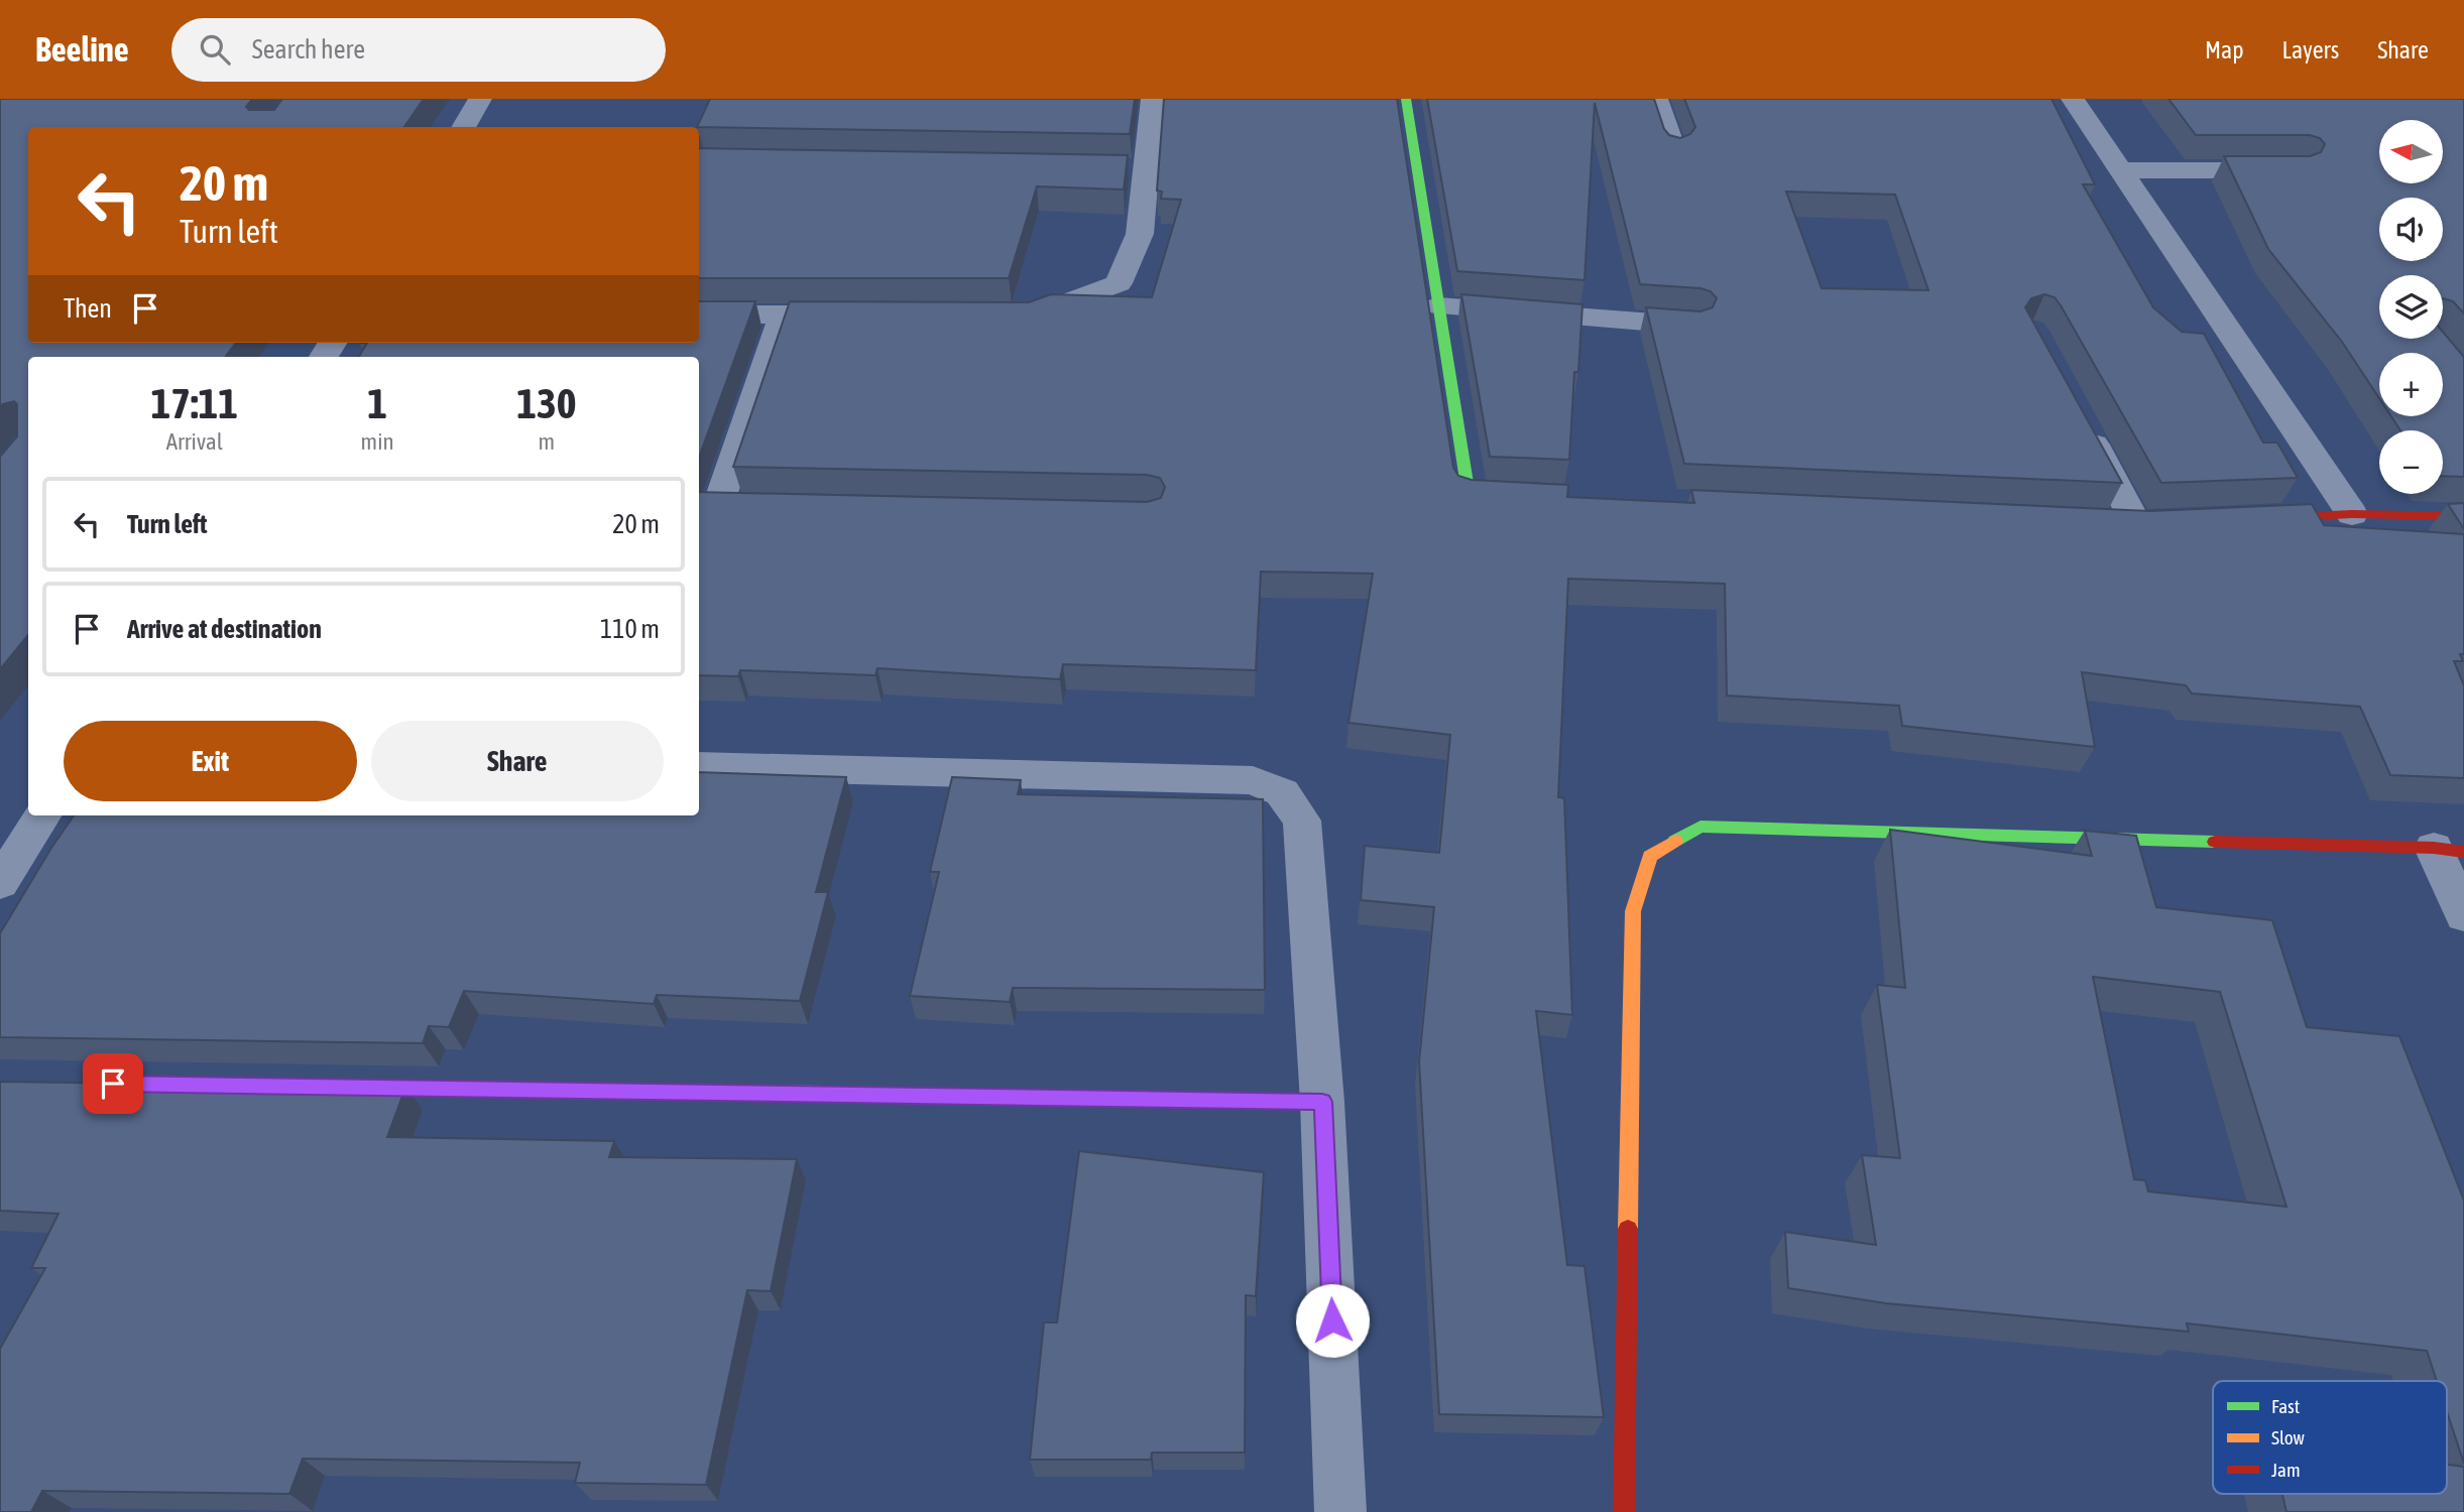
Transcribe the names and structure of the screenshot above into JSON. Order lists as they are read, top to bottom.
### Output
{
  "legend": ["Fast", "Slow", "Jam"],
  "north": "left",
  "page": {
    "header": "Beeline",
    "search": "Search here",
    "nav": ["Map", "Layers", "Share"],
    "map_buttons": ["+", "−"],
    "turn": ["20 m", "Turn left"],
    "then": "Then",
    "eta": [
      "17:11",
      "Arrival",
      "1",
      "min",
      "130",
      "m"
    ],
    "list": [
      {
        "name": "Turn left",
        "value": "20 m"
      },
      {
        "name": "Arrive at destination",
        "value": "110 m"
      }
    ],
    "buttons": ["Exit", "Share"]
  }
}
